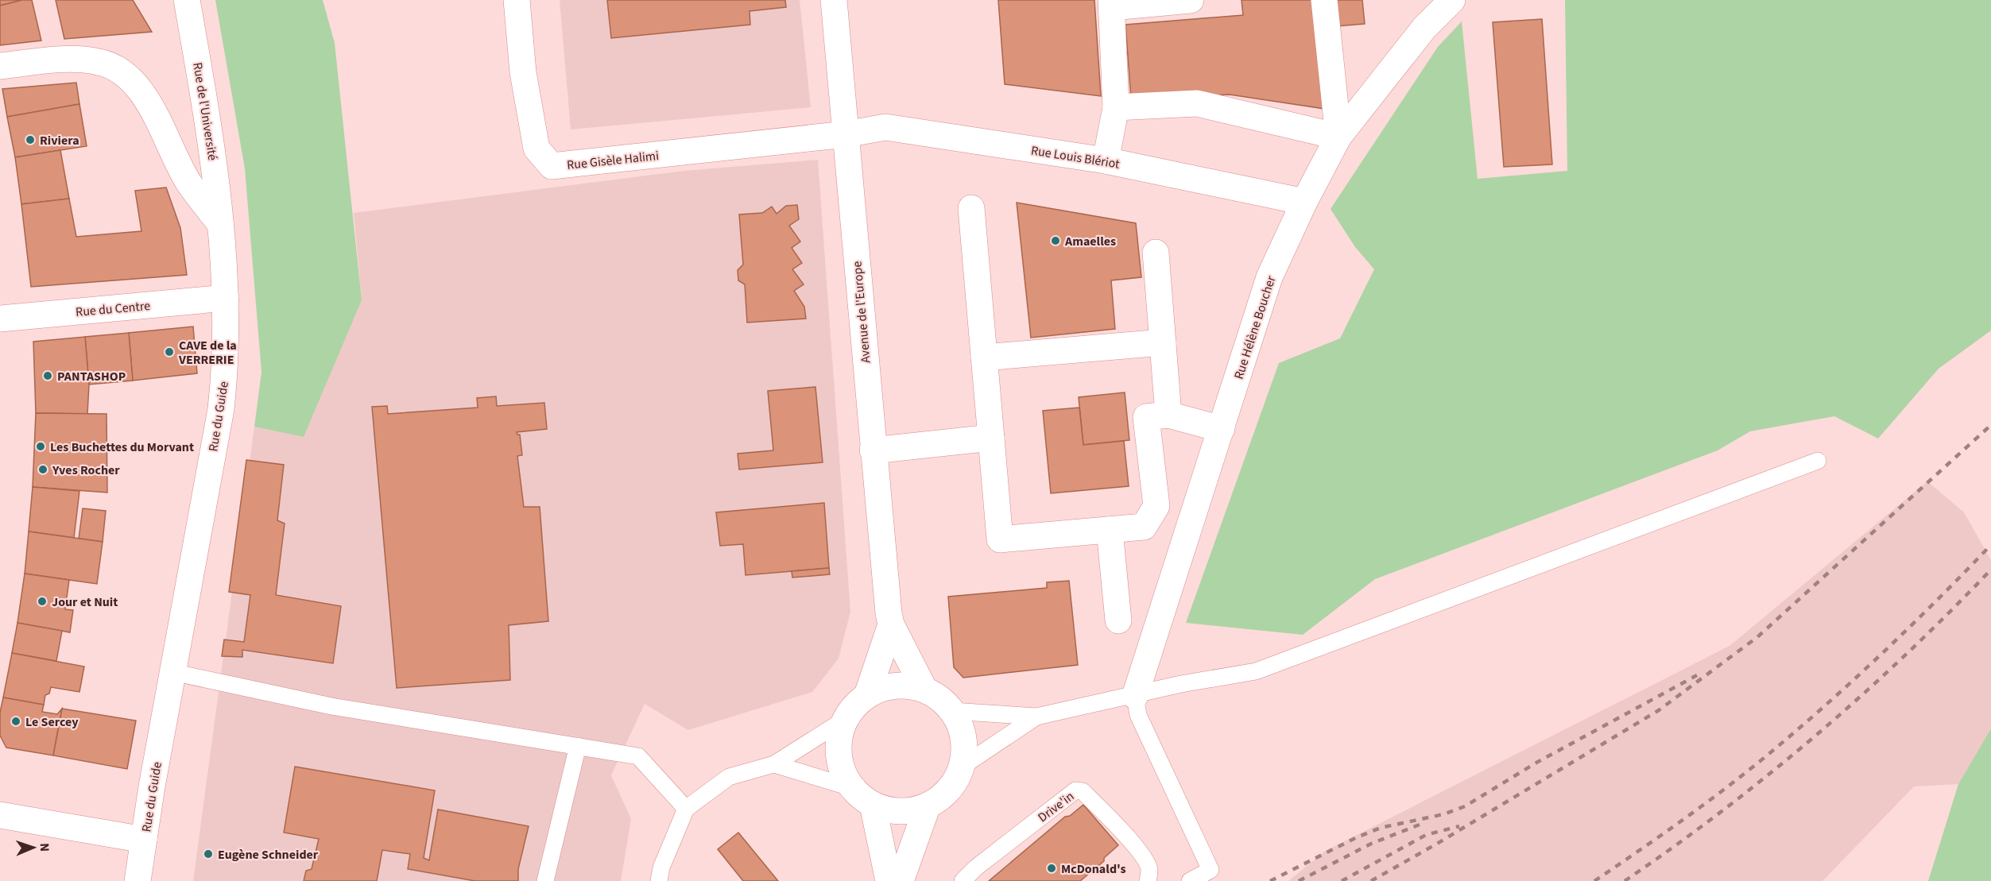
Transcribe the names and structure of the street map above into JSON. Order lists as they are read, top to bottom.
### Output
{
  "streets": {
    "street": [
      "Rue de l'Université",
      "Rue Louis Blériot",
      "Rue Gisèle Halimi",
      "Rue du Centre",
      "Avenue de l'Europe",
      "Rue Hélène Boucher",
      "Rue du Guide"
    ],
    "lane": ["Drive'in"]
  },
  "crossings": [
    ["Rue de l'Université", "Rue du Guide"],
    ["Rue Louis Blériot", "Rue Gisèle Halimi"],
    ["Rue Louis Blériot", "Avenue de l'Europe"],
    ["Rue Louis Blériot", "Rue Hélène Boucher"],
    ["Rue Gisèle Halimi", "Avenue de l'Europe"],
    ["Rue du Centre", "Rue du Guide"]
  ],
  "places": [
    "Riviera",
    "Amaelles",
    "CAVE de la VERRERIE",
    "PANTASHOP",
    "Les Buchettes du Morvant",
    "Yves Rocher",
    "Jour et Nuit",
    "Le Sercey",
    "Eugène Schneider",
    "McDonald's"
  ],
  "north": "right"
}
